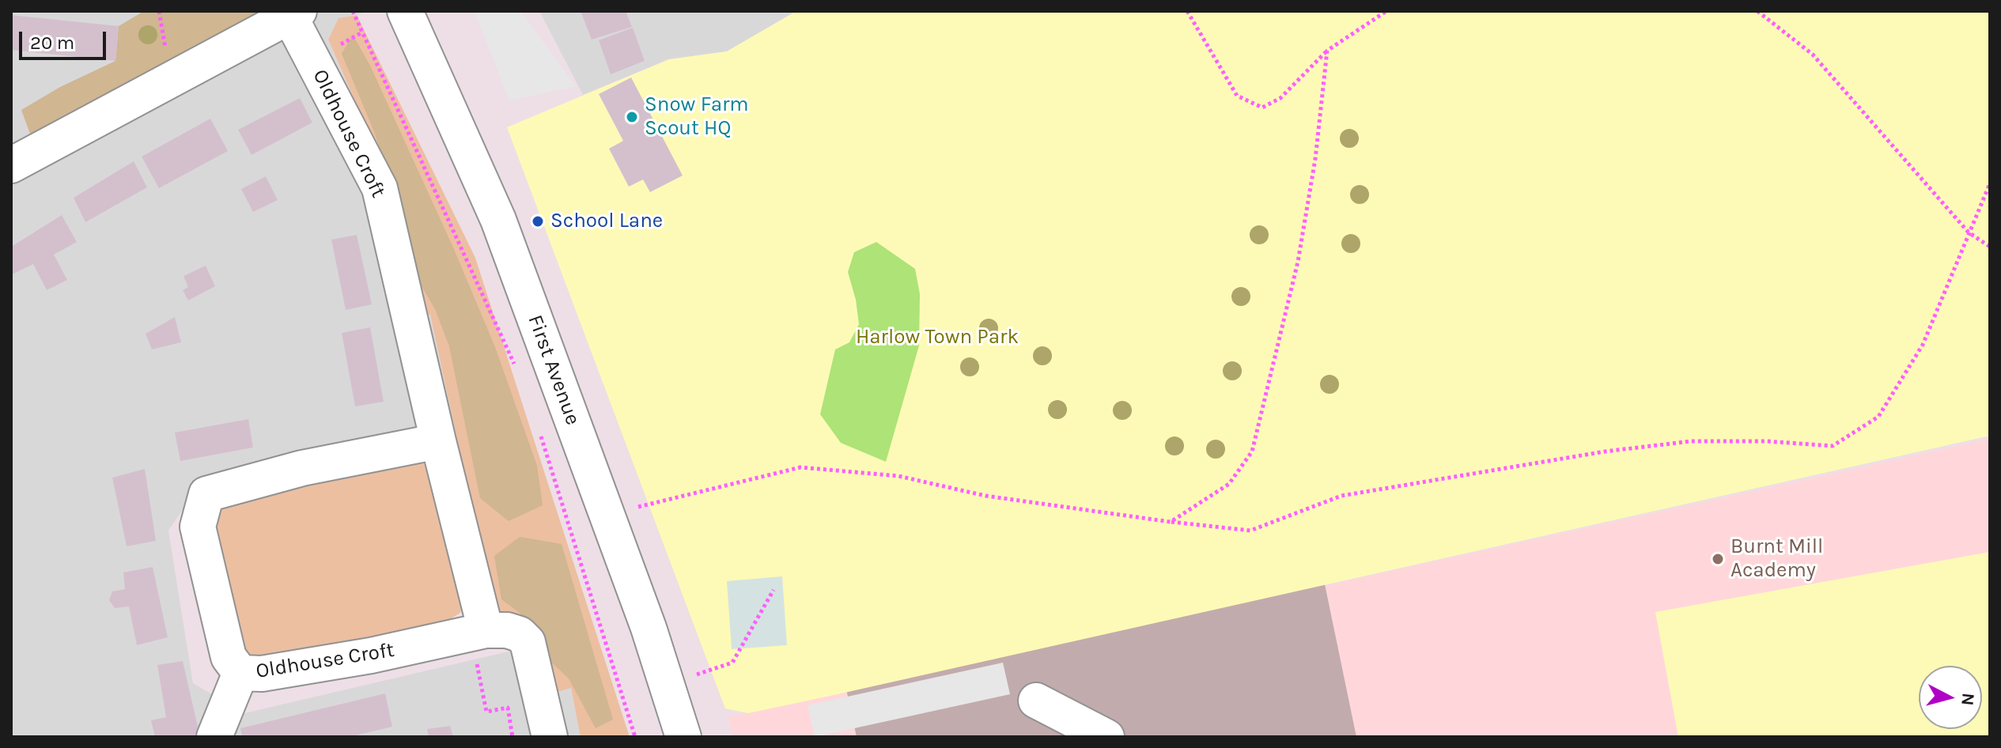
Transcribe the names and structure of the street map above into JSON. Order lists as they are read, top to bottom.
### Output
{
  "streets": {
    "street": ["Oldhouse Croft", "First Avenue"]
  },
  "parks": ["Harlow Town Park"],
  "places": ["Snow Farm Scout HQ", "School Lane", "Burnt Mill Academy"],
  "scale_bar": "20 m",
  "north": "right"
}
